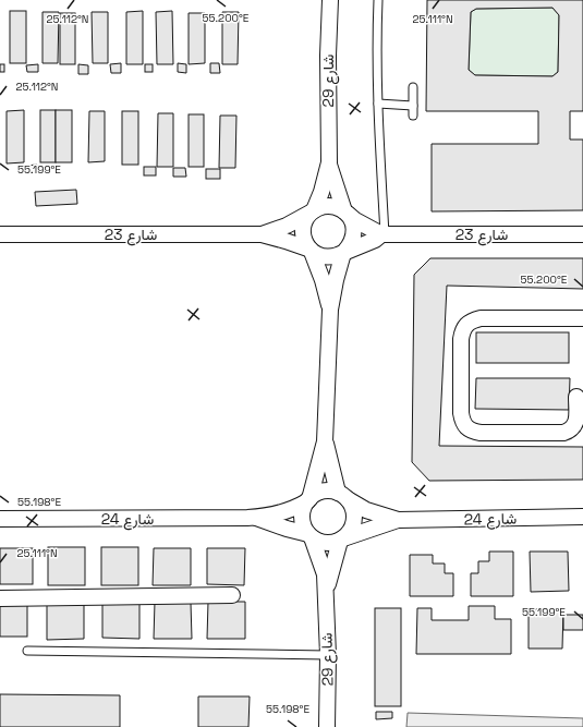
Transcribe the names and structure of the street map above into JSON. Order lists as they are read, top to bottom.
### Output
{
  "streets": {
    "street": ["شارع 29", "شارع 23", "شارع 24"]
  },
  "crossings": [
    ["شارع 29", "شارع 23"],
    ["شارع 29", "شارع 24"]
  ],
  "coordinates": [
    "55.200°E",
    "25.112°N",
    "25.111°N",
    "55.199°E",
    "55.198°E"
  ]
}
